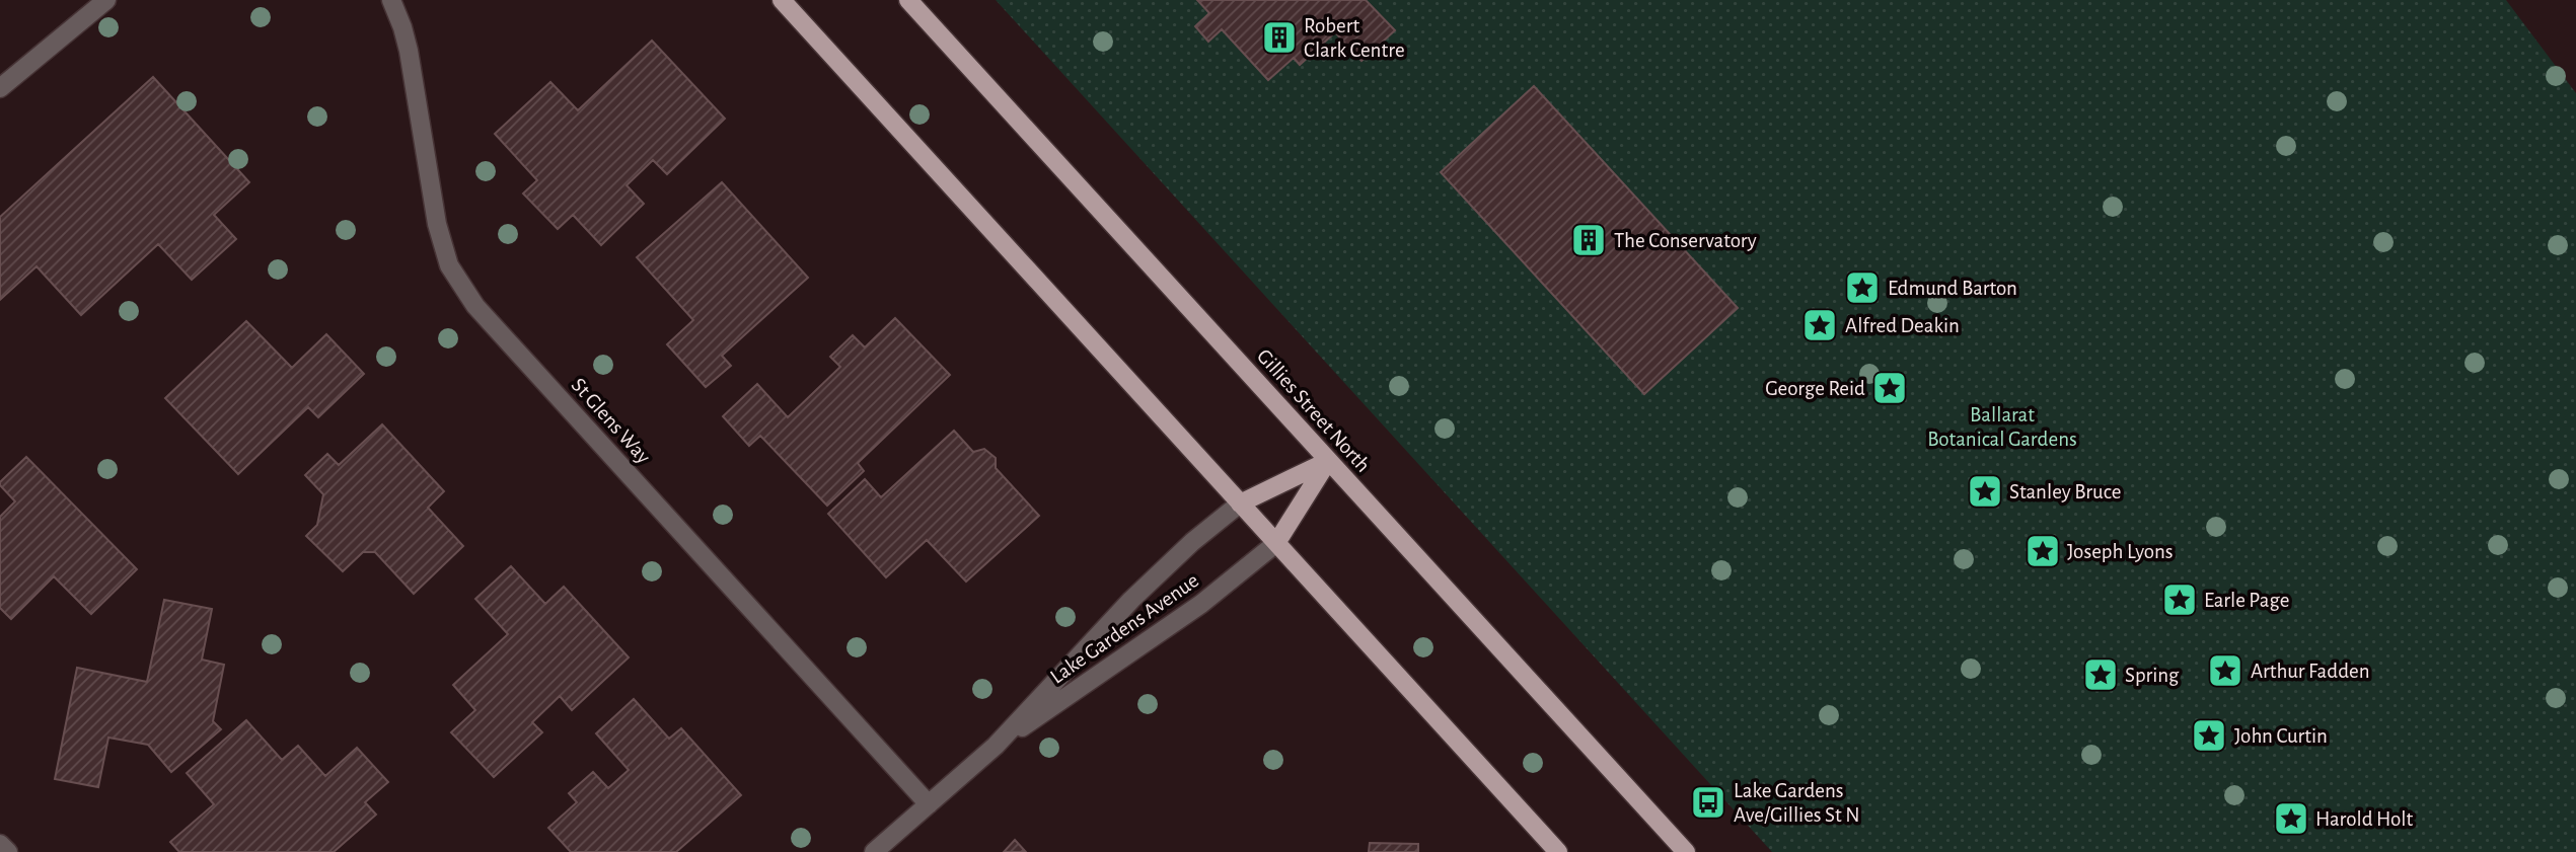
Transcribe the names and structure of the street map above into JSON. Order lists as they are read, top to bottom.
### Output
{
  "streets": {
    "main road": ["Gillies Street North"],
    "street": ["St Glens Way", "Lake Gardens Avenue"]
  },
  "crossings": [
    ["St Glens Way", "Lake Gardens Avenue"]
  ],
  "parks": ["Ballarat Botanical Gardens"],
  "places": {
    "building": ["Robert Clark Centre", "The Conservatory"],
    "place": [
      "Edmund Barton",
      "Alfred Deakin",
      "George Reid",
      "Stanley Bruce",
      "Joseph Lyons",
      "Earle Page",
      "Arthur Fadden",
      "Spring",
      "John Curtin",
      "Harold Holt"
    ],
    "bus stop": ["Lake Gardens Ave/Gillies St N"]
  }
}
